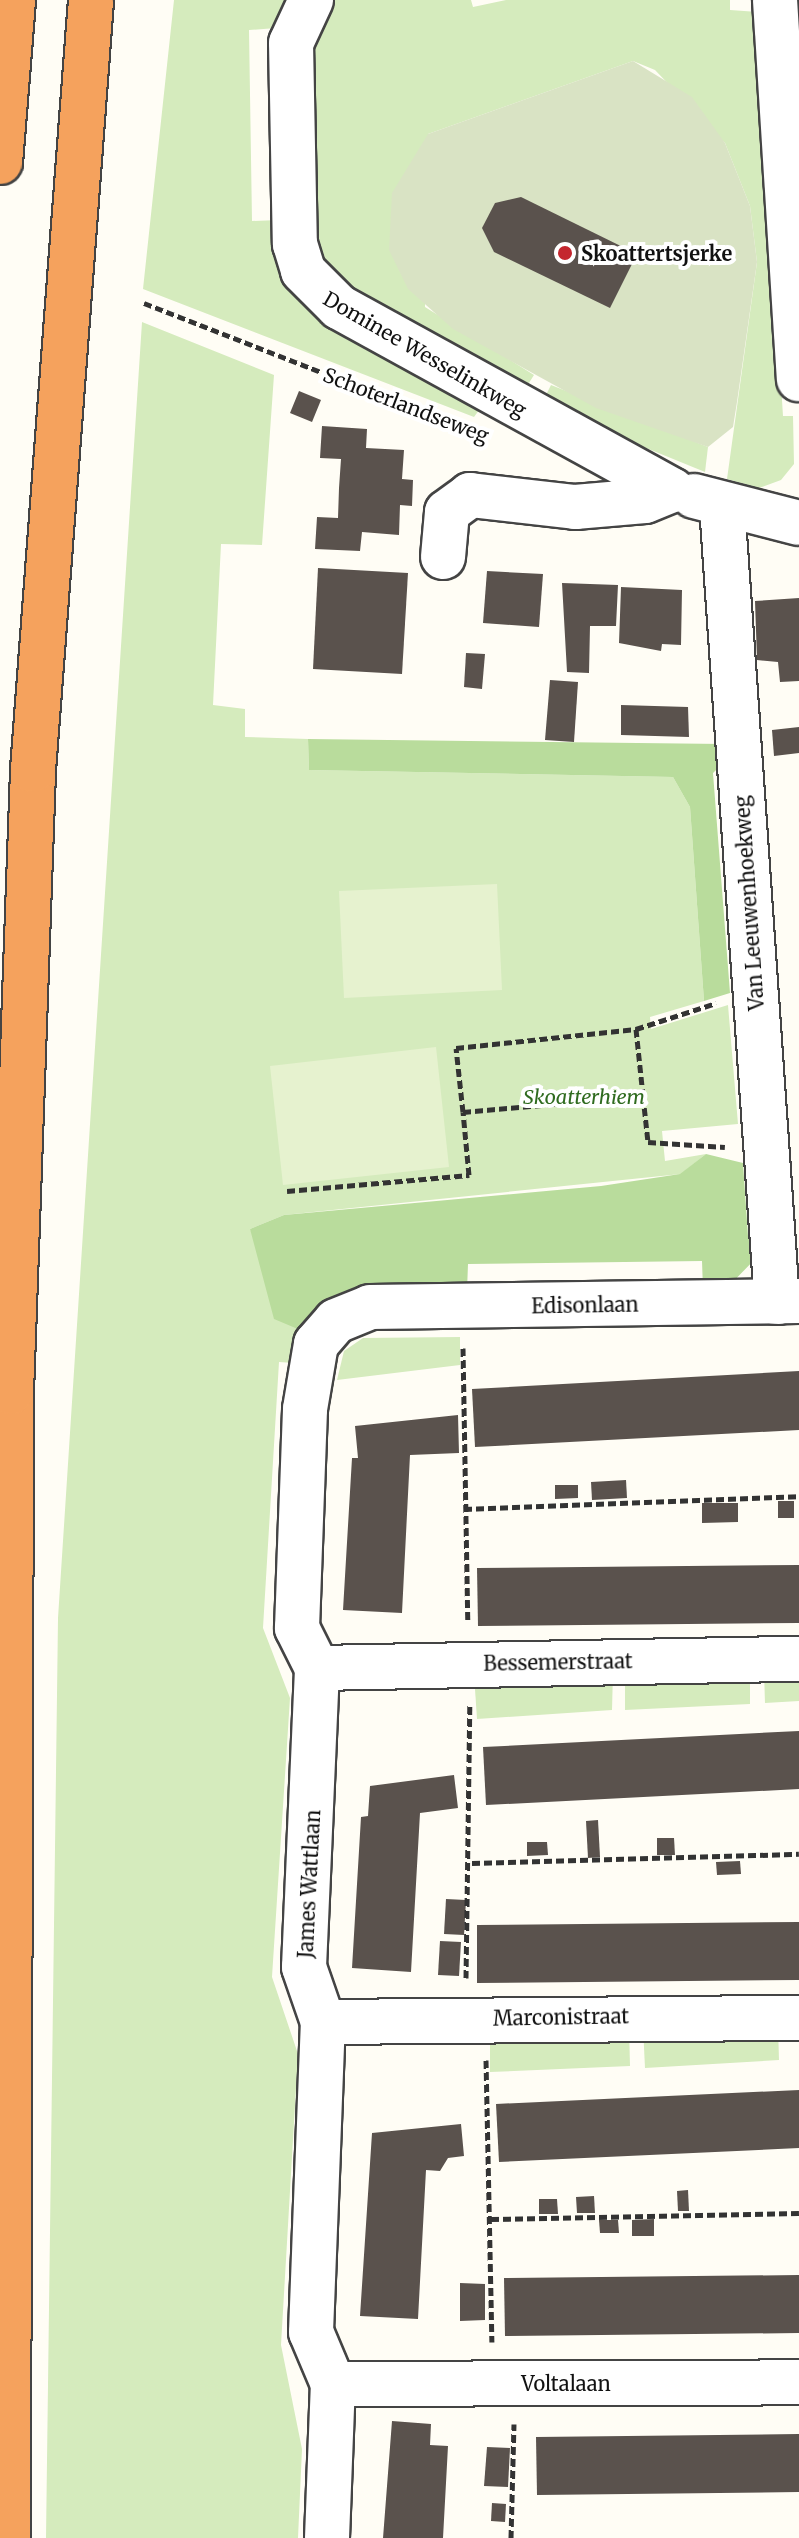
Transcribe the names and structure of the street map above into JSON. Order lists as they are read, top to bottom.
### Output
{
  "streets": {
    "street": [
      "Dominee Wesselinkweg",
      "Van Leeuwenhoekweg",
      "Edisonlaan",
      "Bessemerstraat",
      "James Wattlaan",
      "Marconistraat",
      "Voltalaan"
    ],
    "path": ["Schoterlandseweg"]
  },
  "crossings": [
    ["Van Leeuwenhoekweg", "Edisonlaan"],
    ["Edisonlaan", "James Wattlaan"],
    ["Bessemerstraat", "James Wattlaan"],
    ["James Wattlaan", "Marconistraat"],
    ["James Wattlaan", "Voltalaan"]
  ],
  "parks": ["Skoatterhiem"],
  "places": ["Skoattertsjerke"]
}
